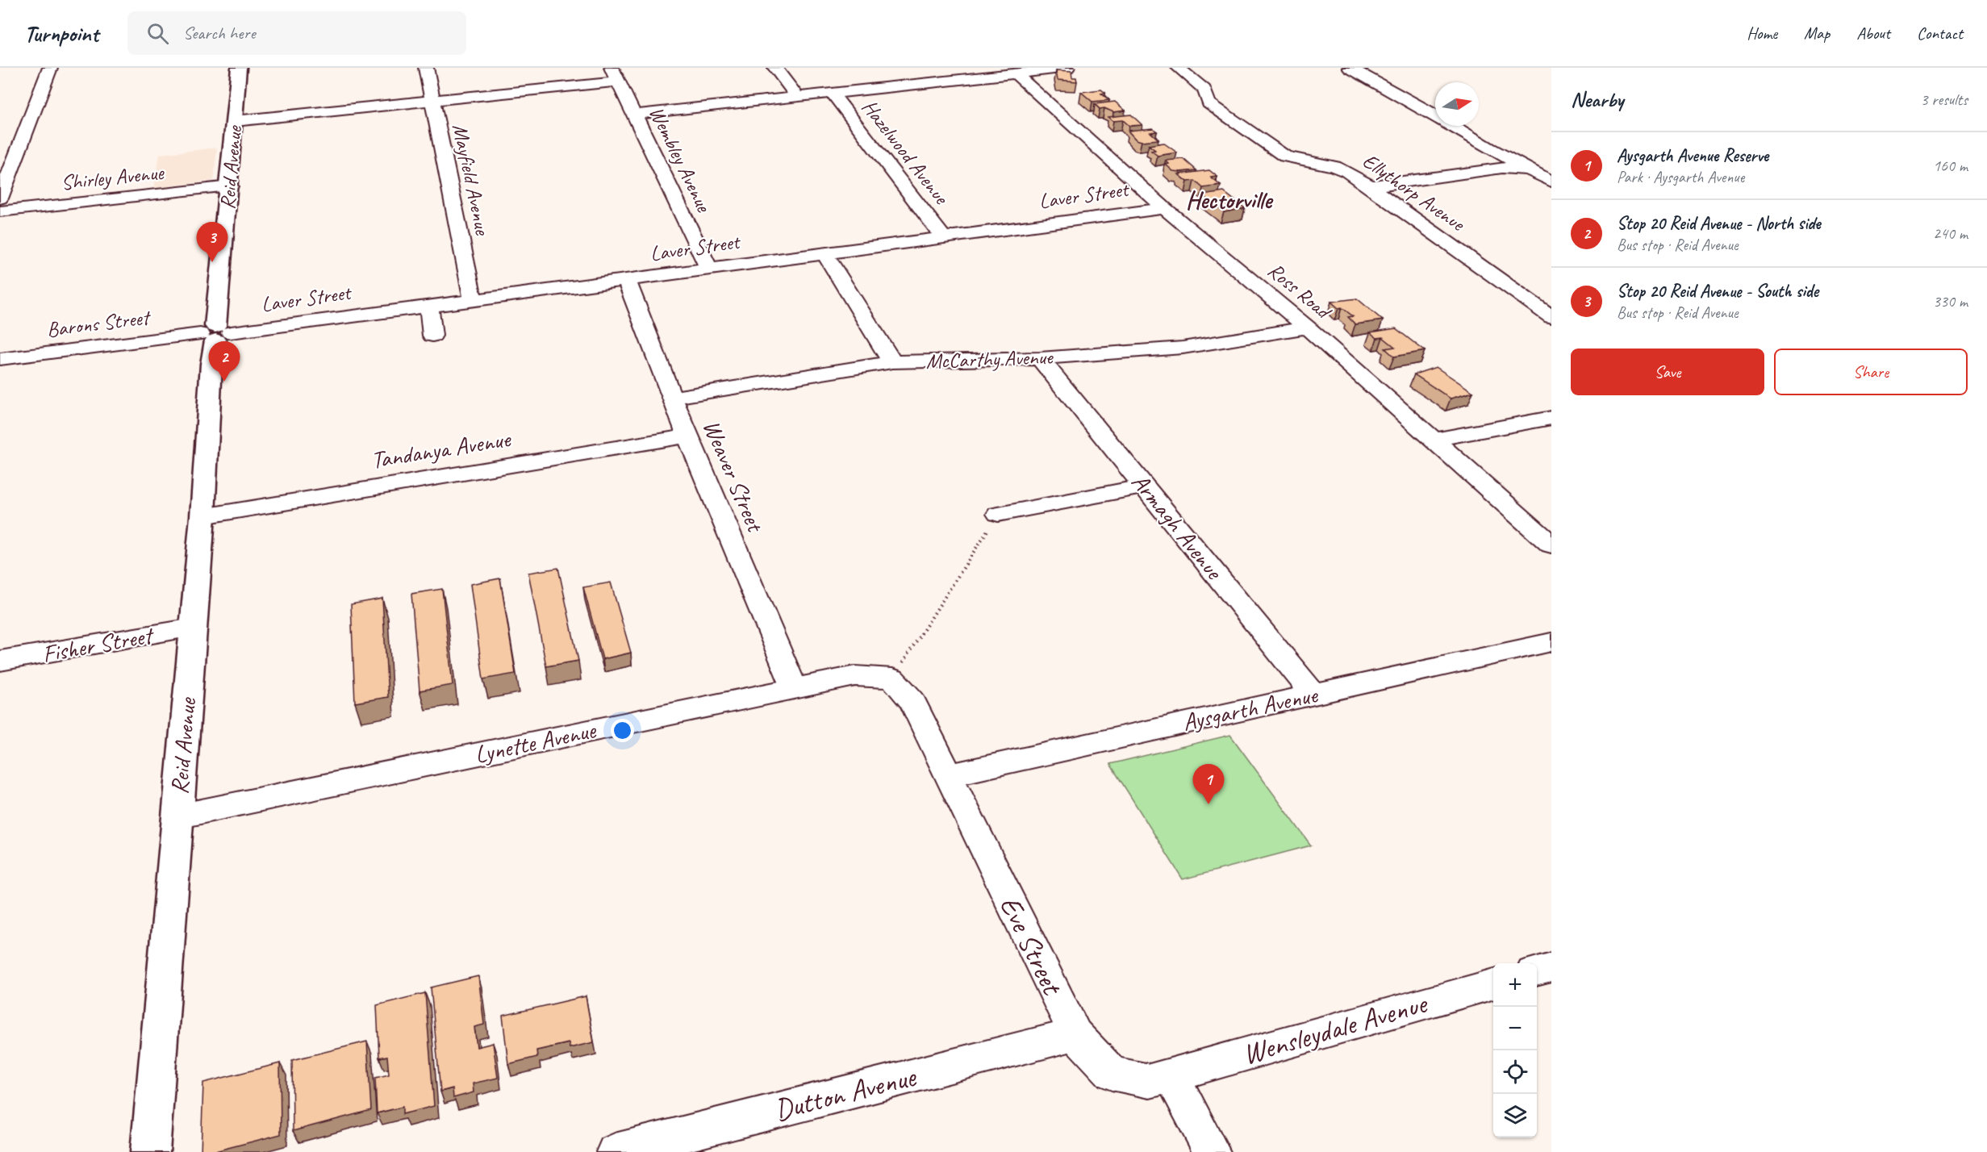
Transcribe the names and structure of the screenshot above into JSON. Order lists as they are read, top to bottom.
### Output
{
  "streets": {
    "street": [
      "Hazelwood Avenue",
      "Wembley Avenue",
      "Reid Avenue",
      "Shirley Avenue",
      "Mayfield Avenue",
      "Ellythorp Avenue",
      "Laver Street",
      "Ross Road",
      "Barons Street",
      "McCarthy Avenue",
      "Tandanya Avenue",
      "Weaver Street",
      "Armagh Avenue",
      "Fisher Street",
      "Aysgarth Avenue",
      "Lynette Avenue",
      "Eve Street",
      "Wensleydale Avenue",
      "Dutton Avenue"
    ]
  },
  "crossings": [
    ["Hazelwood Avenue", "Laver Street"],
    ["Wembley Avenue", "Laver Street"],
    ["Reid Avenue", "Shirley Avenue"],
    ["Reid Avenue", "Laver Street"],
    ["Reid Avenue", "Barons Street"],
    ["Reid Avenue", "Tandanya Avenue"],
    ["Reid Avenue", "Fisher Street"],
    ["Reid Avenue", "Lynette Avenue"],
    ["Mayfield Avenue", "Laver Street"],
    ["Laver Street", "Ross Road"],
    ["Laver Street", "Barons Street"],
    ["Laver Street", "Weaver Street"],
    ["Ross Road", "McCarthy Avenue"],
    ["McCarthy Avenue", "Weaver Street"],
    ["McCarthy Avenue", "Armagh Avenue"],
    ["Tandanya Avenue", "Weaver Street"],
    ["Weaver Street", "Lynette Avenue"],
    ["Armagh Avenue", "Aysgarth Avenue"],
    ["Aysgarth Avenue", "Eve Street"],
    ["Lynette Avenue", "Eve Street"],
    ["Eve Street", "Wensleydale Avenue"],
    ["Eve Street", "Dutton Avenue"]
  ],
  "districts": ["Hectorville"],
  "north": "right",
  "page": {
    "header": "Turnpoint",
    "search": "Search here",
    "nav": [
      "Home",
      "Map",
      "About",
      "Contact"
    ],
    "heading": ["Nearby", "3 results"],
    "list": [
      {
        "mark": "1",
        "name": "Aysgarth Avenue Reserve",
        "note": "Park · Aysgarth Avenue",
        "value": "160 m"
      },
      {
        "mark": "2",
        "name": "Stop 20 Reid Avenue - North side",
        "note": "Bus stop · Reid Avenue",
        "value": "240 m"
      },
      {
        "mark": "3",
        "name": "Stop 20 Reid Avenue - South side",
        "note": "Bus stop · Reid Avenue",
        "value": "330 m"
      }
    ],
    "pins": ["3", "2", "1"],
    "buttons": ["Save", "Share"],
    "map_buttons": ["+", "−"]
  }
}
